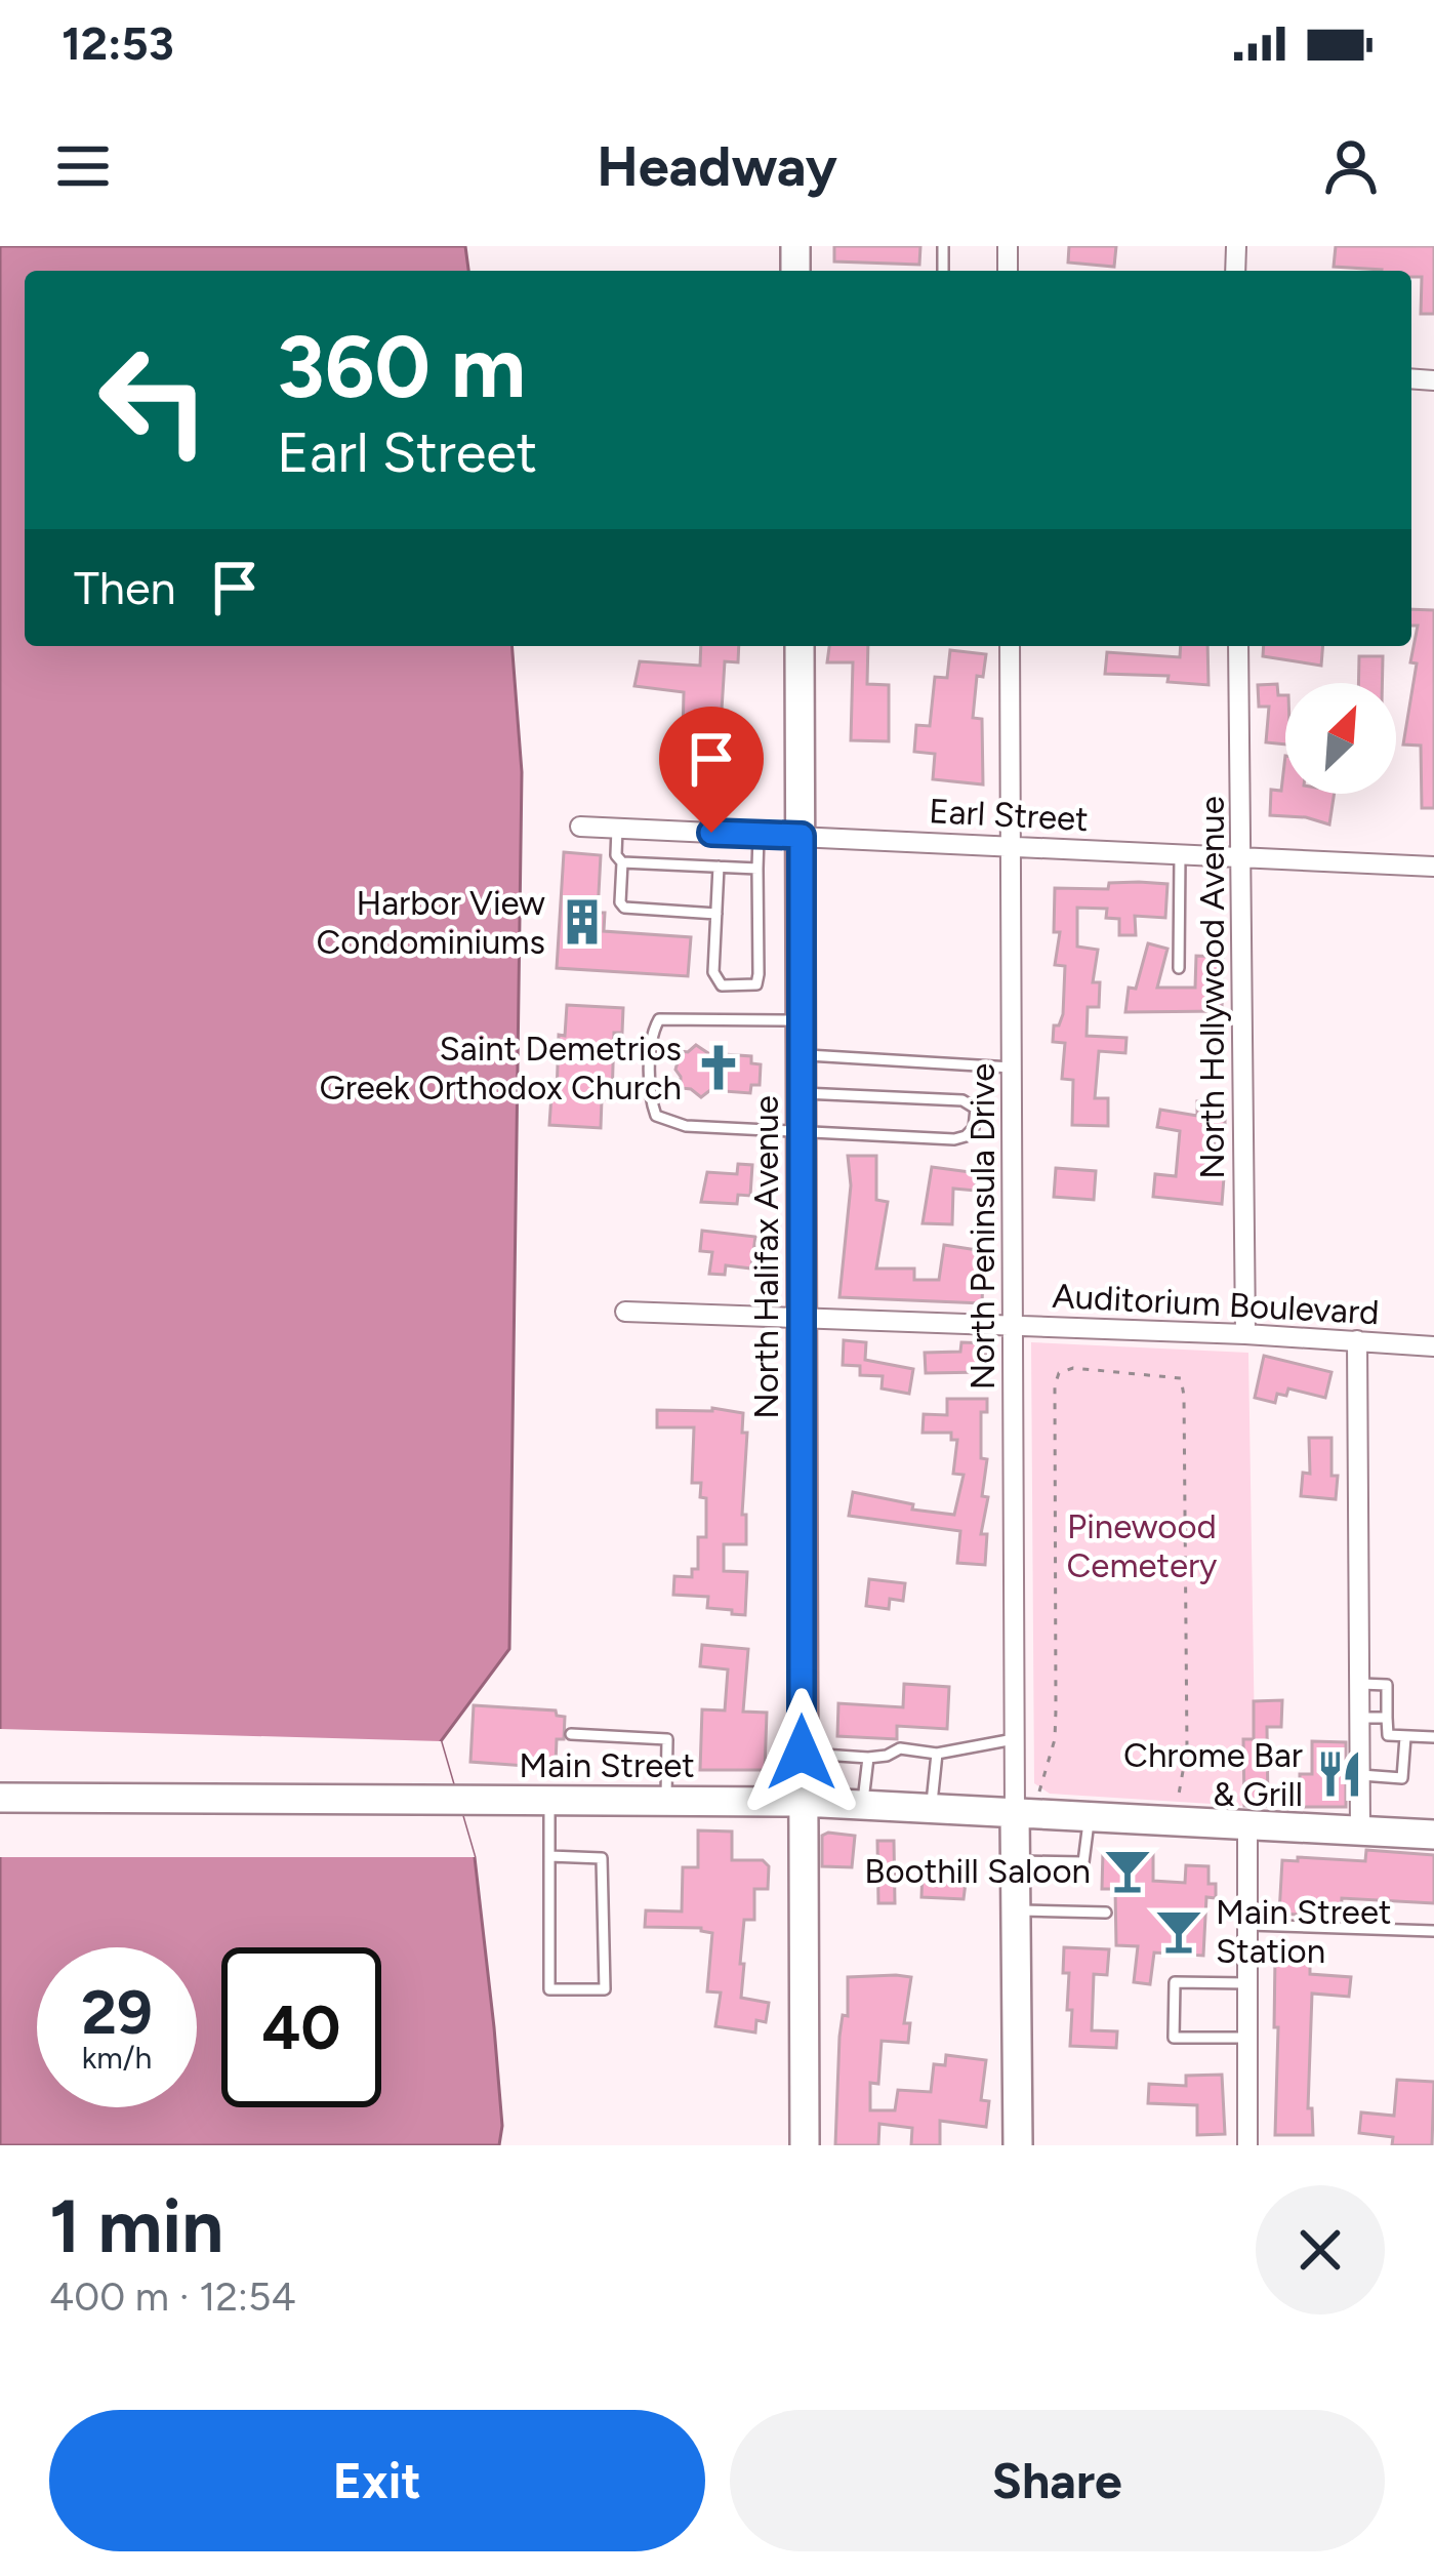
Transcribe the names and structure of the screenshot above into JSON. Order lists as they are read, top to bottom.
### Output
{
  "streets": {
    "street": [
      "Earl Street",
      "North Hollywood Avenue",
      "North Peninsula Drive",
      "North Halifax Avenue",
      "Auditorium Boulevard",
      "Main Street"
    ]
  },
  "crossings": [
    ["Earl Street", "North Hollywood Avenue"],
    ["Earl Street", "North Peninsula Drive"],
    ["Earl Street", "North Halifax Avenue"],
    ["North Hollywood Avenue", "Auditorium Boulevard"],
    ["North Peninsula Drive", "Auditorium Boulevard"],
    ["North Peninsula Drive", "Main Street"],
    ["North Halifax Avenue", "Auditorium Boulevard"],
    ["North Halifax Avenue", "Main Street"]
  ],
  "parks": ["Pinewood Cemetery"],
  "places": {
    "building": ["Harbor View Condominiums"],
    "church": ["Saint Demetrios Greek Orthodox Church"],
    "restaurant": ["Chrome Bar & Grill"],
    "bar": ["Boothill Saloon", "Main Street Station"]
  },
  "north": "top right",
  "page": {
    "status": "12:53",
    "header": "Headway",
    "turn": ["360 m", "Earl Street"],
    "then": "Then",
    "speed": "29 km/h",
    "limit": "40",
    "heading": ["1 min", "400 m · 12:54"],
    "buttons": ["Exit", "Share"]
  }
}
